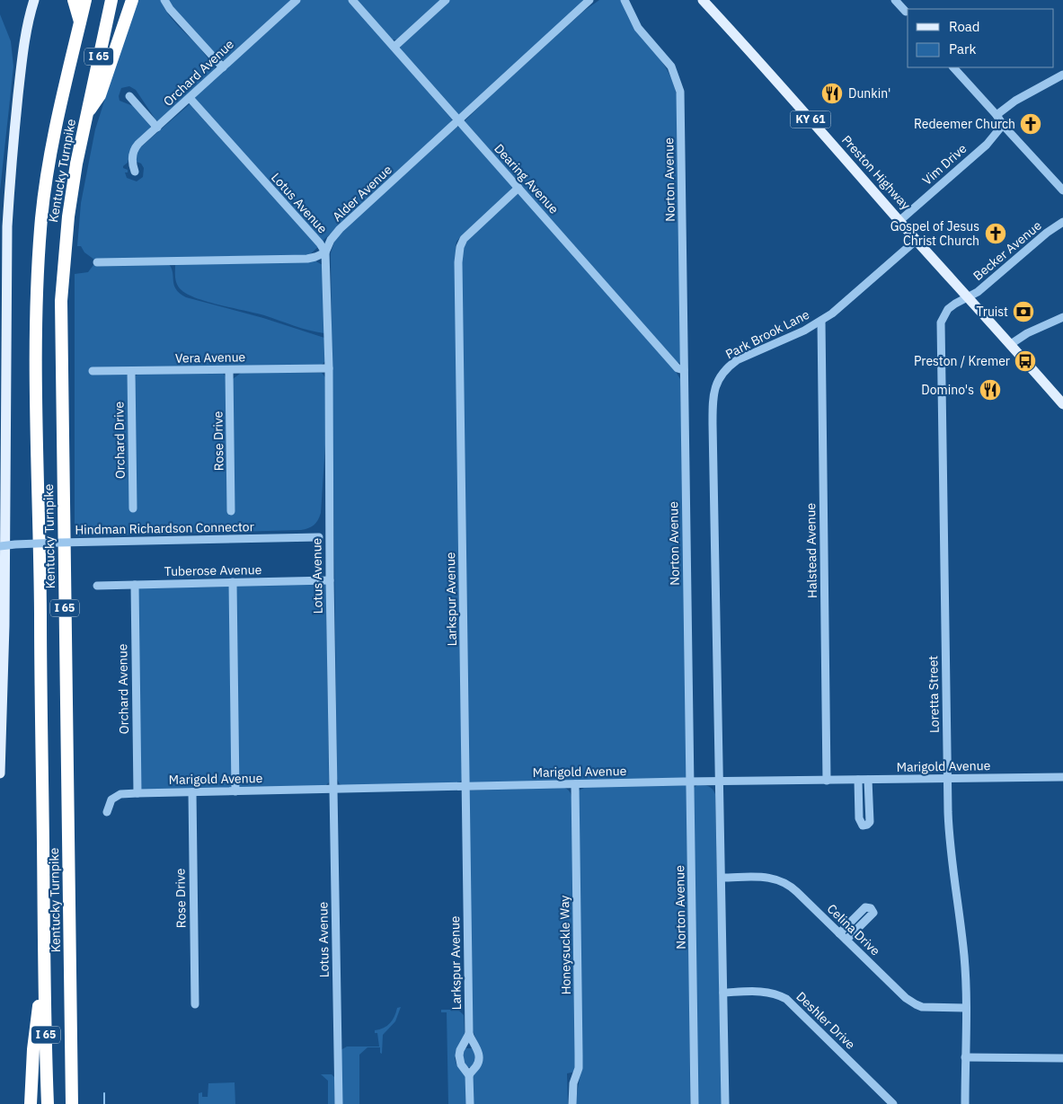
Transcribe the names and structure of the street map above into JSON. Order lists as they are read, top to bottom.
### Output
{
  "streets": {
    "highway": ["I 65", "Kentucky Turnpike"],
    "main road": ["KY 61", "Preston Highway"],
    "street": [
      "Orchard Avenue",
      "Vim Drive",
      "Dearing Avenue",
      "Norton Avenue",
      "Alder Avenue",
      "Lotus Avenue",
      "Becker Avenue",
      "Park Brook Lane",
      "Vera Avenue",
      "Orchard Drive",
      "Rose Drive",
      "Hindman Richardson Connector",
      "Halstead Avenue",
      "Tuberose Avenue",
      "Larkspur Avenue",
      "Loretta Street",
      "Marigold Avenue",
      "Celina Drive",
      "Honeysuckle Way",
      "Deshler Drive"
    ]
  },
  "crossings": [
    ["Orchard Avenue", "Lotus Avenue"],
    ["Orchard Avenue", "Tuberose Avenue"],
    ["Orchard Avenue", "Marigold Avenue"],
    ["Vim Drive", "Preston Highway"],
    ["Preston Highway", "Becker Avenue"],
    ["Preston Highway", "Park Brook Lane"],
    ["Preston Highway", "Loretta Street"],
    ["Dearing Avenue", "Norton Avenue"],
    ["Dearing Avenue", "Alder Avenue"],
    ["Dearing Avenue", "Larkspur Avenue"],
    ["Norton Avenue", "Marigold Avenue"],
    ["Alder Avenue", "Lotus Avenue"],
    ["Lotus Avenue", "Vera Avenue"],
    ["Lotus Avenue", "Hindman Richardson Connector"],
    ["Lotus Avenue", "Tuberose Avenue"],
    ["Lotus Avenue", "Marigold Avenue"],
    ["Becker Avenue", "Loretta Street"],
    ["Park Brook Lane", "Halstead Avenue"],
    ["Park Brook Lane", "Marigold Avenue"],
    ["Vera Avenue", "Orchard Drive"],
    ["Vera Avenue", "Rose Drive"],
    ["Rose Drive", "Marigold Avenue"],
    ["Halstead Avenue", "Marigold Avenue"],
    ["Larkspur Avenue", "Marigold Avenue"],
    ["Loretta Street", "Marigold Avenue"],
    ["Loretta Street", "Celina Drive"],
    ["Marigold Avenue", "Honeysuckle Way"]
  ],
  "places": {
    "restaurant": ["Dunkin'", "Domino's"],
    "church": ["Redeemer Church", "Gospel of Jesus Christ Church"],
    "bank": ["Truist"],
    "bus stop": ["Preston / Kremer"]
  },
  "legend": ["Road", "Park"]
}
